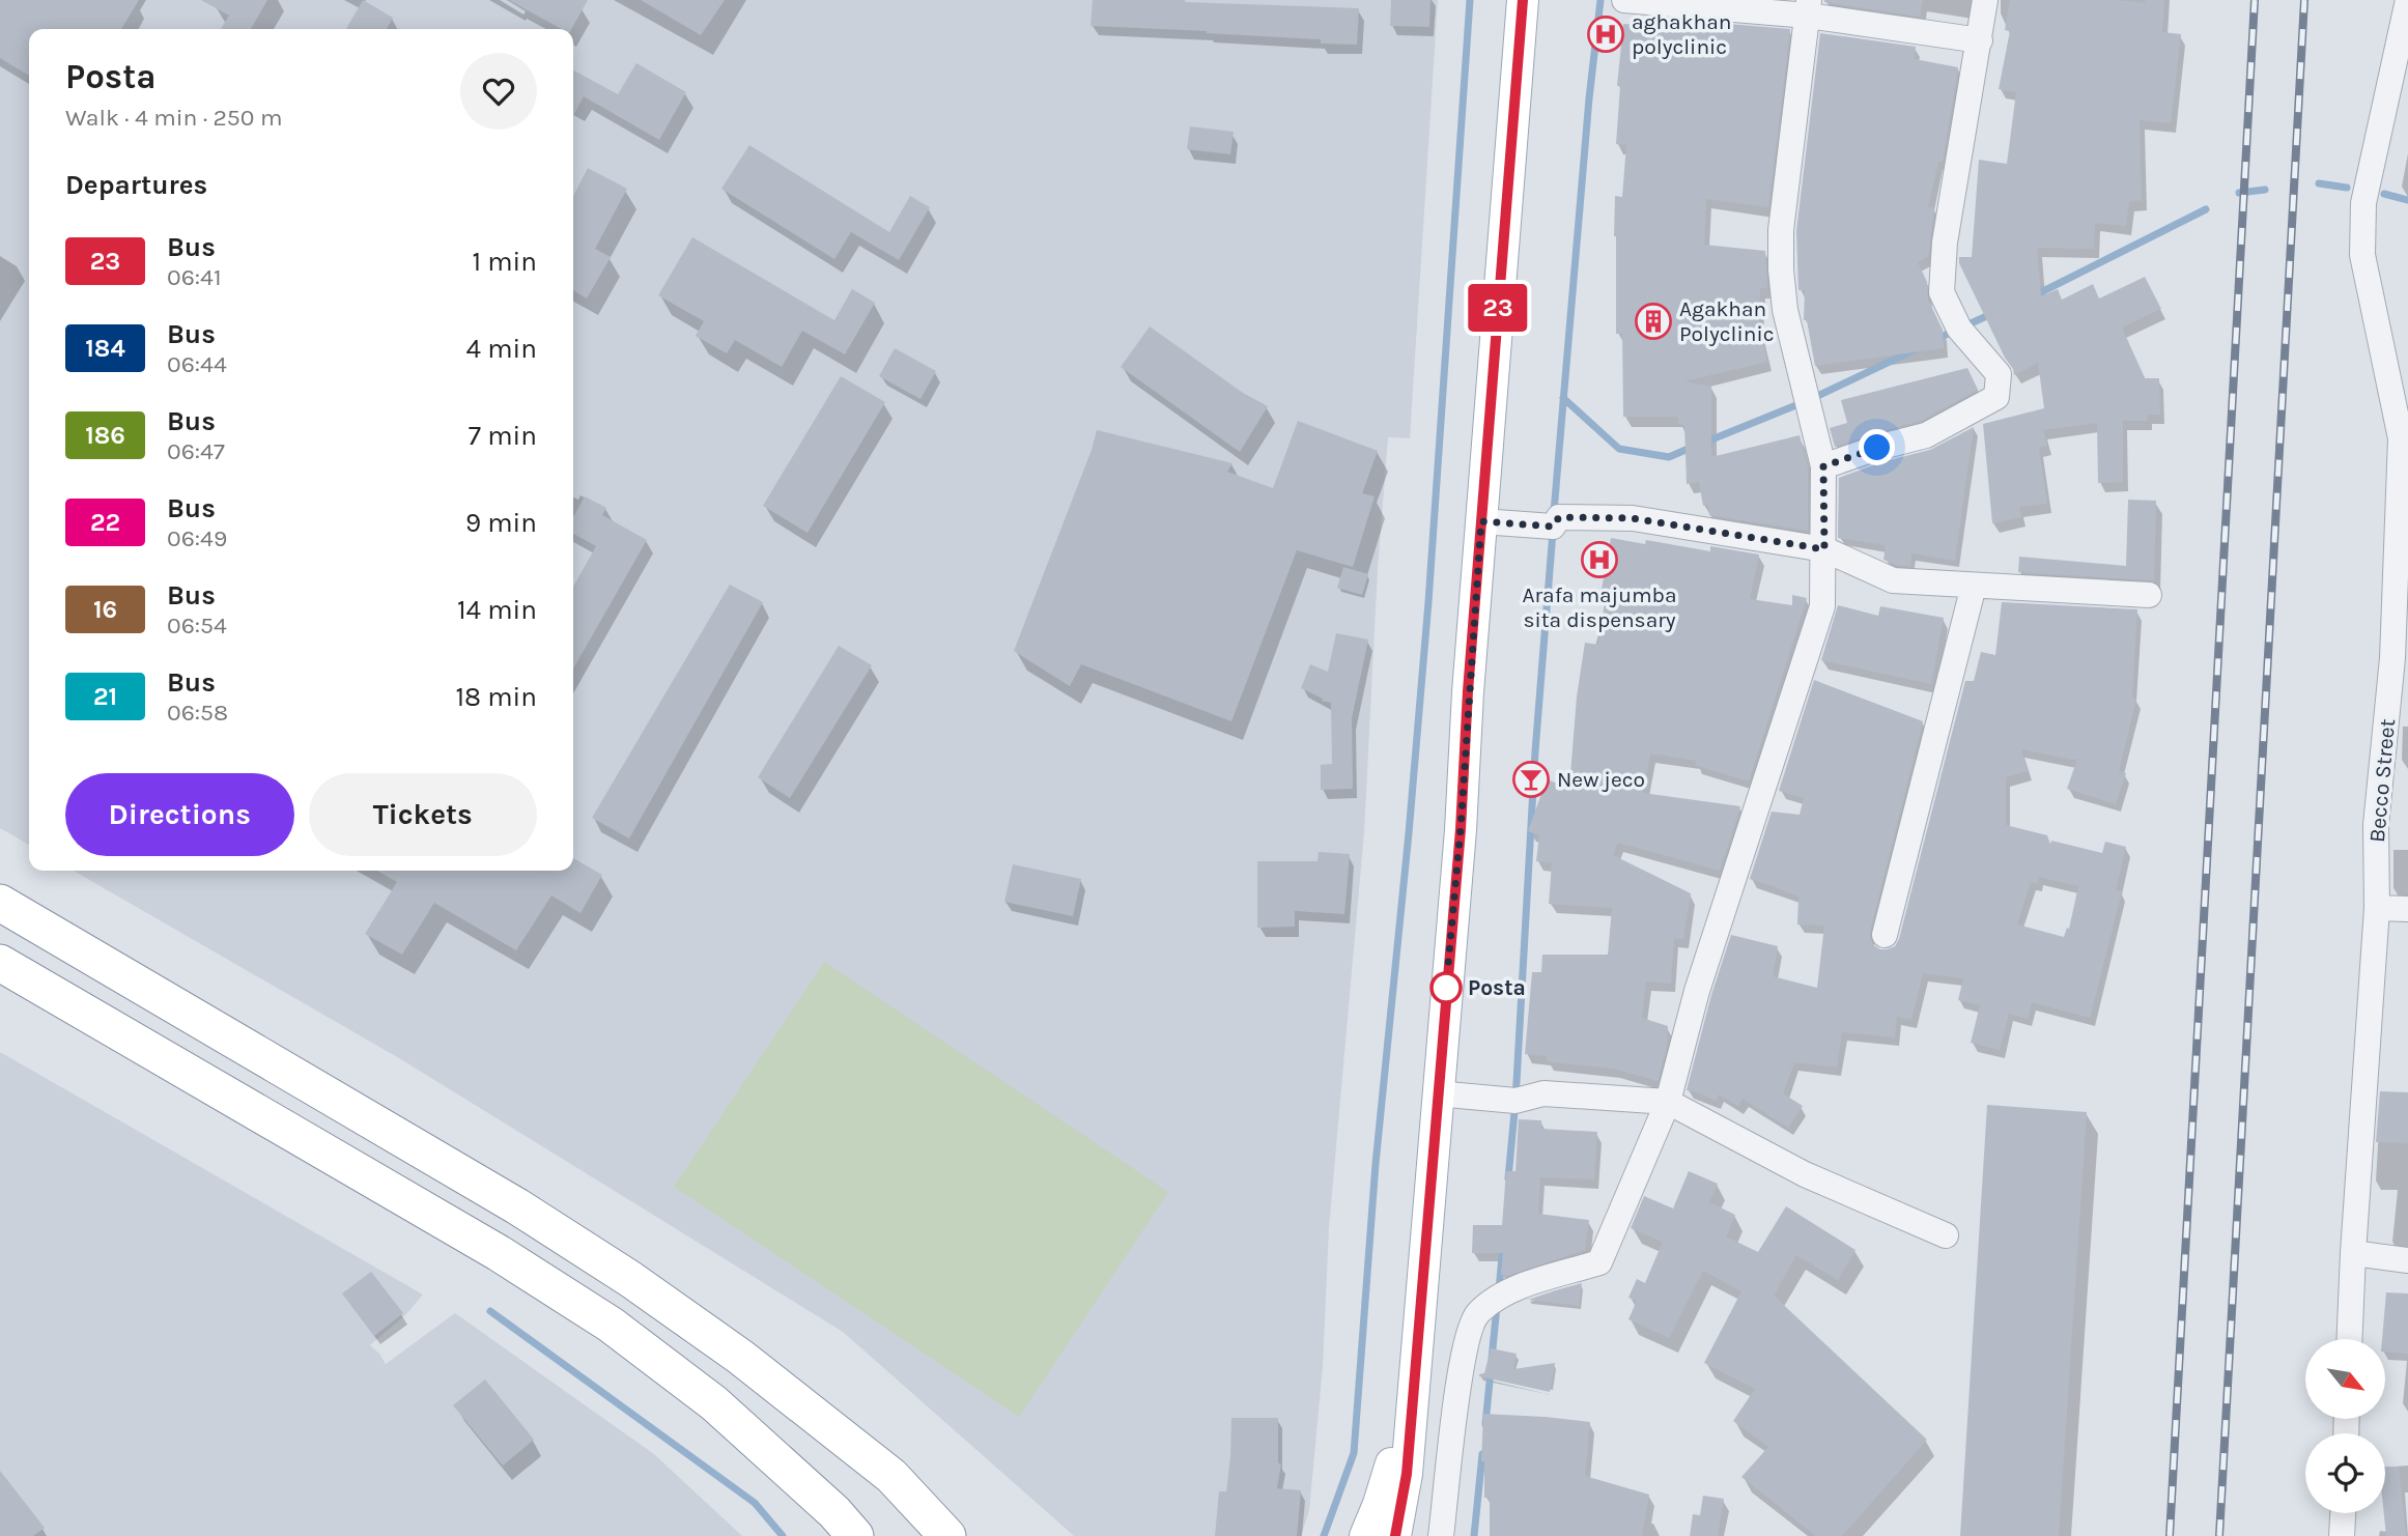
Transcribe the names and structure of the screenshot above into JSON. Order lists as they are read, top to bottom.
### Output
{
  "streets": {
    "street": ["Becco Street"]
  },
  "places": {
    "hospital": ["aghakhan polyclinic", "Arafa majumba sita dispensary"],
    "building": ["Agakhan Polyclinic"],
    "bar": ["New jeco"],
    "other": ["Posta"]
  },
  "lines": ["bus line 23"],
  "north": "bottom right",
  "page": {
    "on_map": "23",
    "heading": [
      ["Posta", "Walk · 4 min · 250 m"],
      "Departures"
    ],
    "list": [
      {
        "mark": "23",
        "name": "Bus",
        "note": "06:41",
        "value": "1 min"
      },
      {
        "mark": "184",
        "name": "Bus",
        "note": "06:44",
        "value": "4 min"
      },
      {
        "mark": "186",
        "name": "Bus",
        "note": "06:47",
        "value": "7 min"
      },
      {
        "mark": "22",
        "name": "Bus",
        "note": "06:49",
        "value": "9 min"
      },
      {
        "mark": "16",
        "name": "Bus",
        "note": "06:54",
        "value": "14 min"
      },
      {
        "mark": "21",
        "name": "Bus",
        "note": "06:58",
        "value": "18 min"
      }
    ],
    "buttons": ["Directions", "Tickets"]
  }
}
